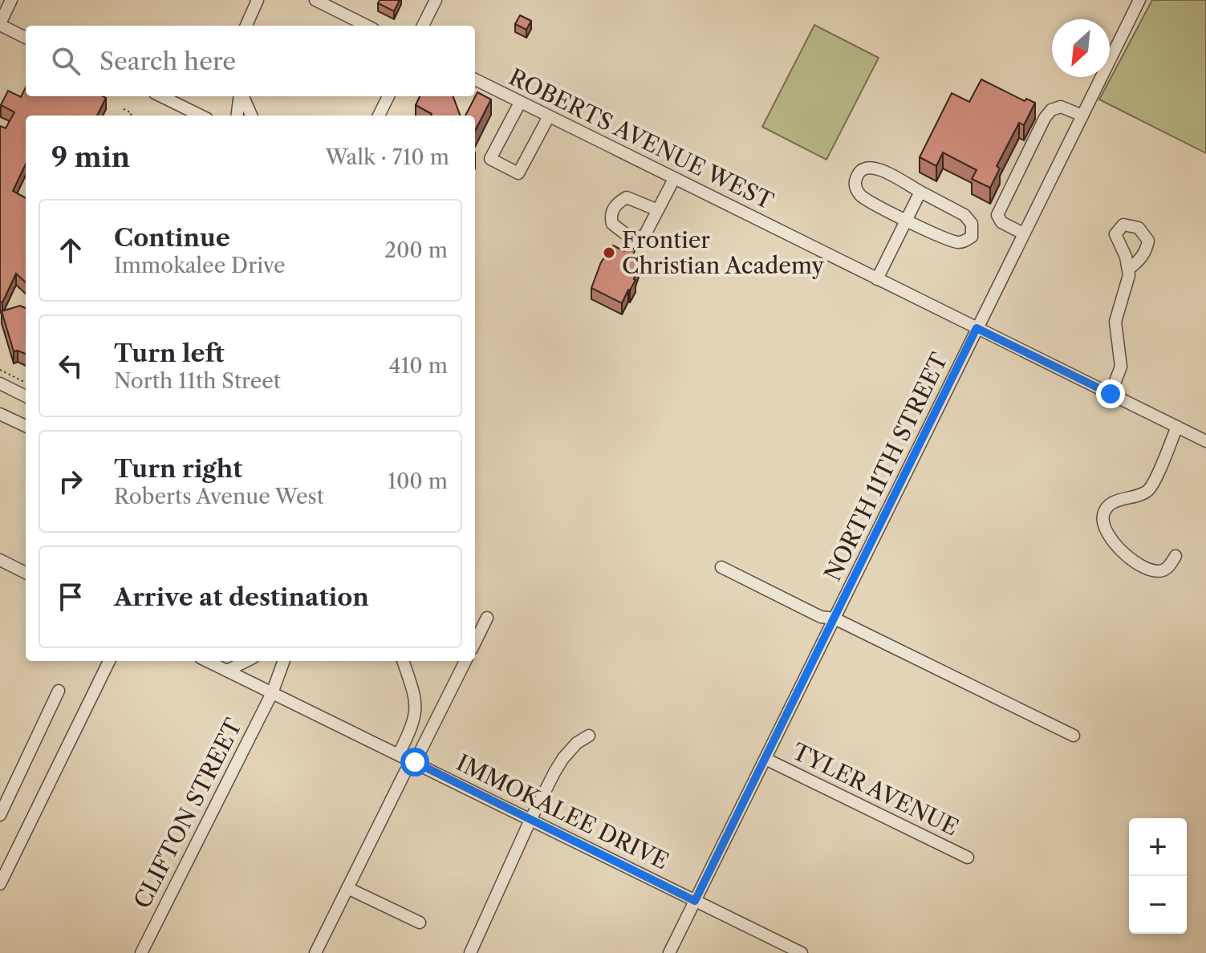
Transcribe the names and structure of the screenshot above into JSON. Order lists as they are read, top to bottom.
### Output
{
  "streets": {
    "street": [
      "ROBERTS AVENUE WEST",
      "NORTH 11TH STREET",
      "TYLER AVENUE",
      "IMMOKALEE DRIVE",
      "CLIFTON STREET"
    ]
  },
  "crossings": [
    ["ROBERTS AVENUE WEST", "NORTH 11TH STREET"],
    ["NORTH 11TH STREET", "TYLER AVENUE"],
    ["NORTH 11TH STREET", "IMMOKALEE DRIVE"],
    ["IMMOKALEE DRIVE", "CLIFTON STREET"]
  ],
  "places": ["Frontier Christian Academy"],
  "north": "bottom left",
  "page": {
    "search": "Search here",
    "heading": ["9 min", "Walk · 710 m"],
    "list": [
      ["Continue", "Immokalee Drive", "200 m"],
      ["Turn left", "North 11th Street", "410 m"],
      ["Turn right", "Roberts Avenue West", "100 m"],
      "Arrive at destination"
    ],
    "map_buttons": ["+", "−"]
  }
}
